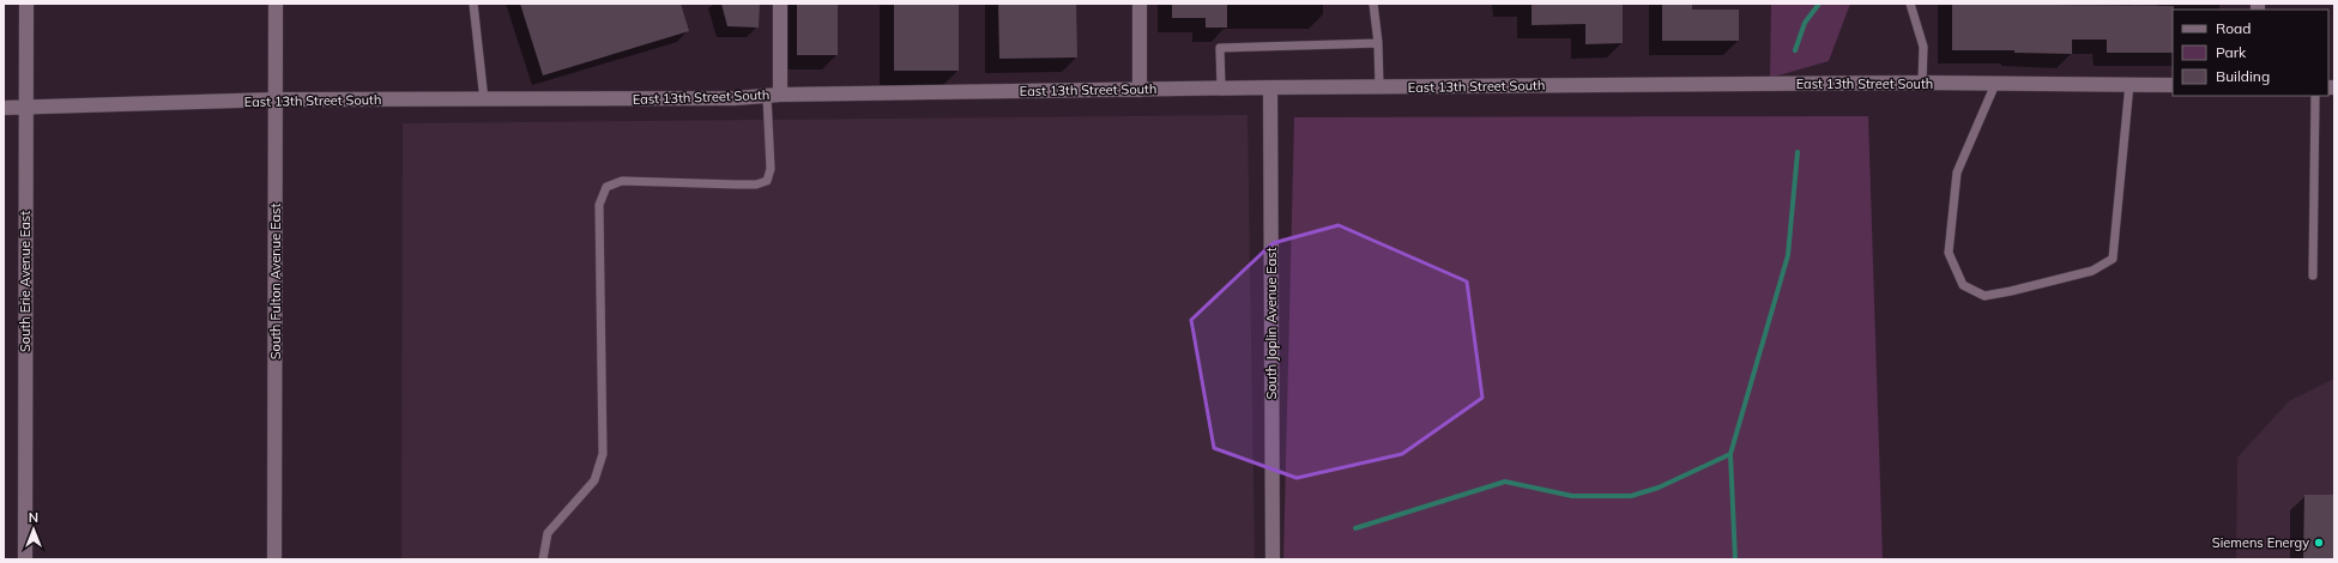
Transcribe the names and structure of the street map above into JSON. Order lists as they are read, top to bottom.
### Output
{
  "streets": {
    "street": [
      "East 13th Street South",
      "South Erie Avenue East",
      "South Fulton Avenue East",
      "South Joplin Avenue East"
    ]
  },
  "crossings": [
    ["East 13th Street South", "South Erie Avenue East"],
    ["East 13th Street South", "South Fulton Avenue East"],
    ["East 13th Street South", "South Joplin Avenue East"]
  ],
  "places": ["Siemens Energy"],
  "legend": ["Road", "Park", "Building"],
  "north": "top"
}
